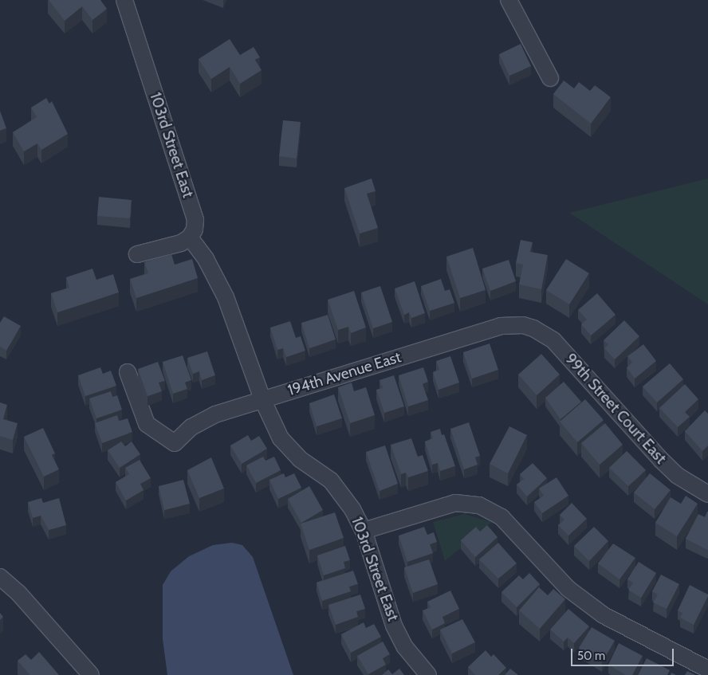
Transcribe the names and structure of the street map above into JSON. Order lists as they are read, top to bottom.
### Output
{
  "streets": {
    "street": ["103rd Street East", "194th Avenue East", "99th Street Court East"]
  },
  "crossings": [
    ["103rd Street East", "194th Avenue East"],
    ["194th Avenue East", "99th Street Court East"]
  ],
  "scale_bar": "50 m"
}
